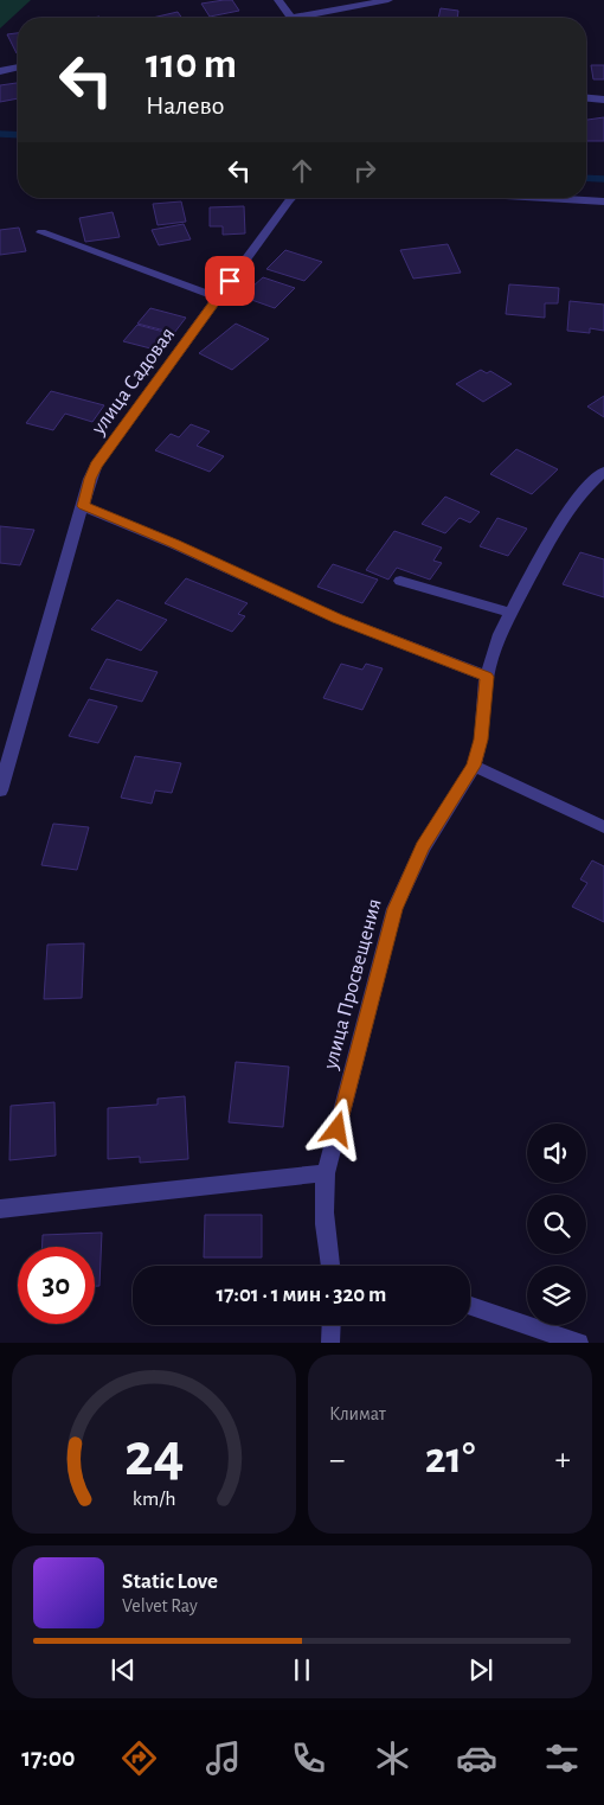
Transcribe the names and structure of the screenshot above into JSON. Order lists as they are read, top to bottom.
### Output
{
  "streets": {
    "street": ["улица Садовая", "улица Просвещения"]
  },
  "page": {
    "turn": ["110 m", "Налево"],
    "limit": "30",
    "trip": "17:01 · 1 мин · 320 m",
    "tile": "Климат",
    "heat": ["−", "21°", "+"],
    "song": ["Static Love", "Velvet Ray"],
    "tabs": "17:00",
    "gauge": ["24", "km/h"]
  }
}
